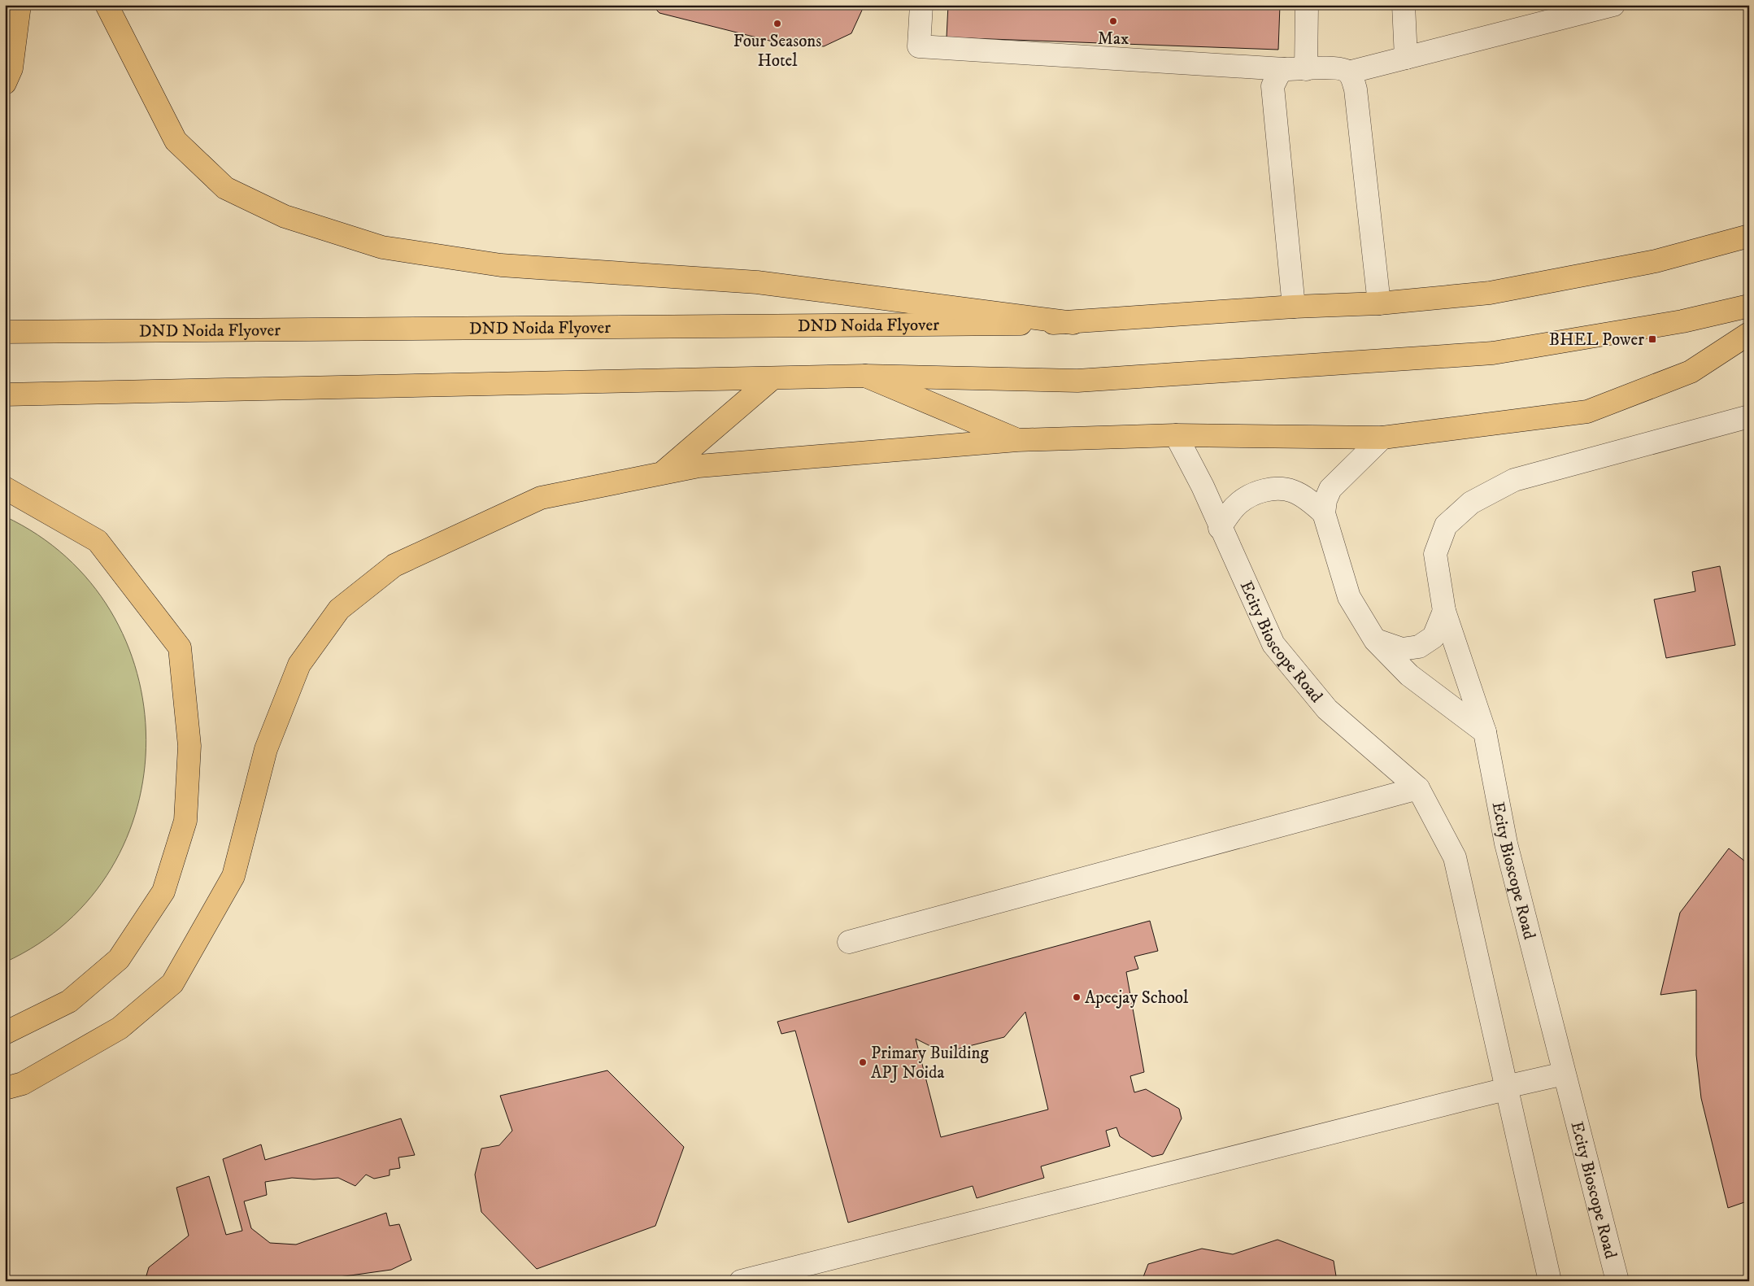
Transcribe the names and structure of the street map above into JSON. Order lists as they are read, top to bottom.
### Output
{
  "streets": {
    "main road": ["DND Noida Flyover"],
    "lane": ["Ecity Bioscope Road"]
  },
  "places": {
    "other": [
      "Max",
      "Four Seasons Hotel",
      "Apeejay School",
      "Primary Building APJ Noida"
    ],
    "transit": ["BHEL Power"]
  }
}
